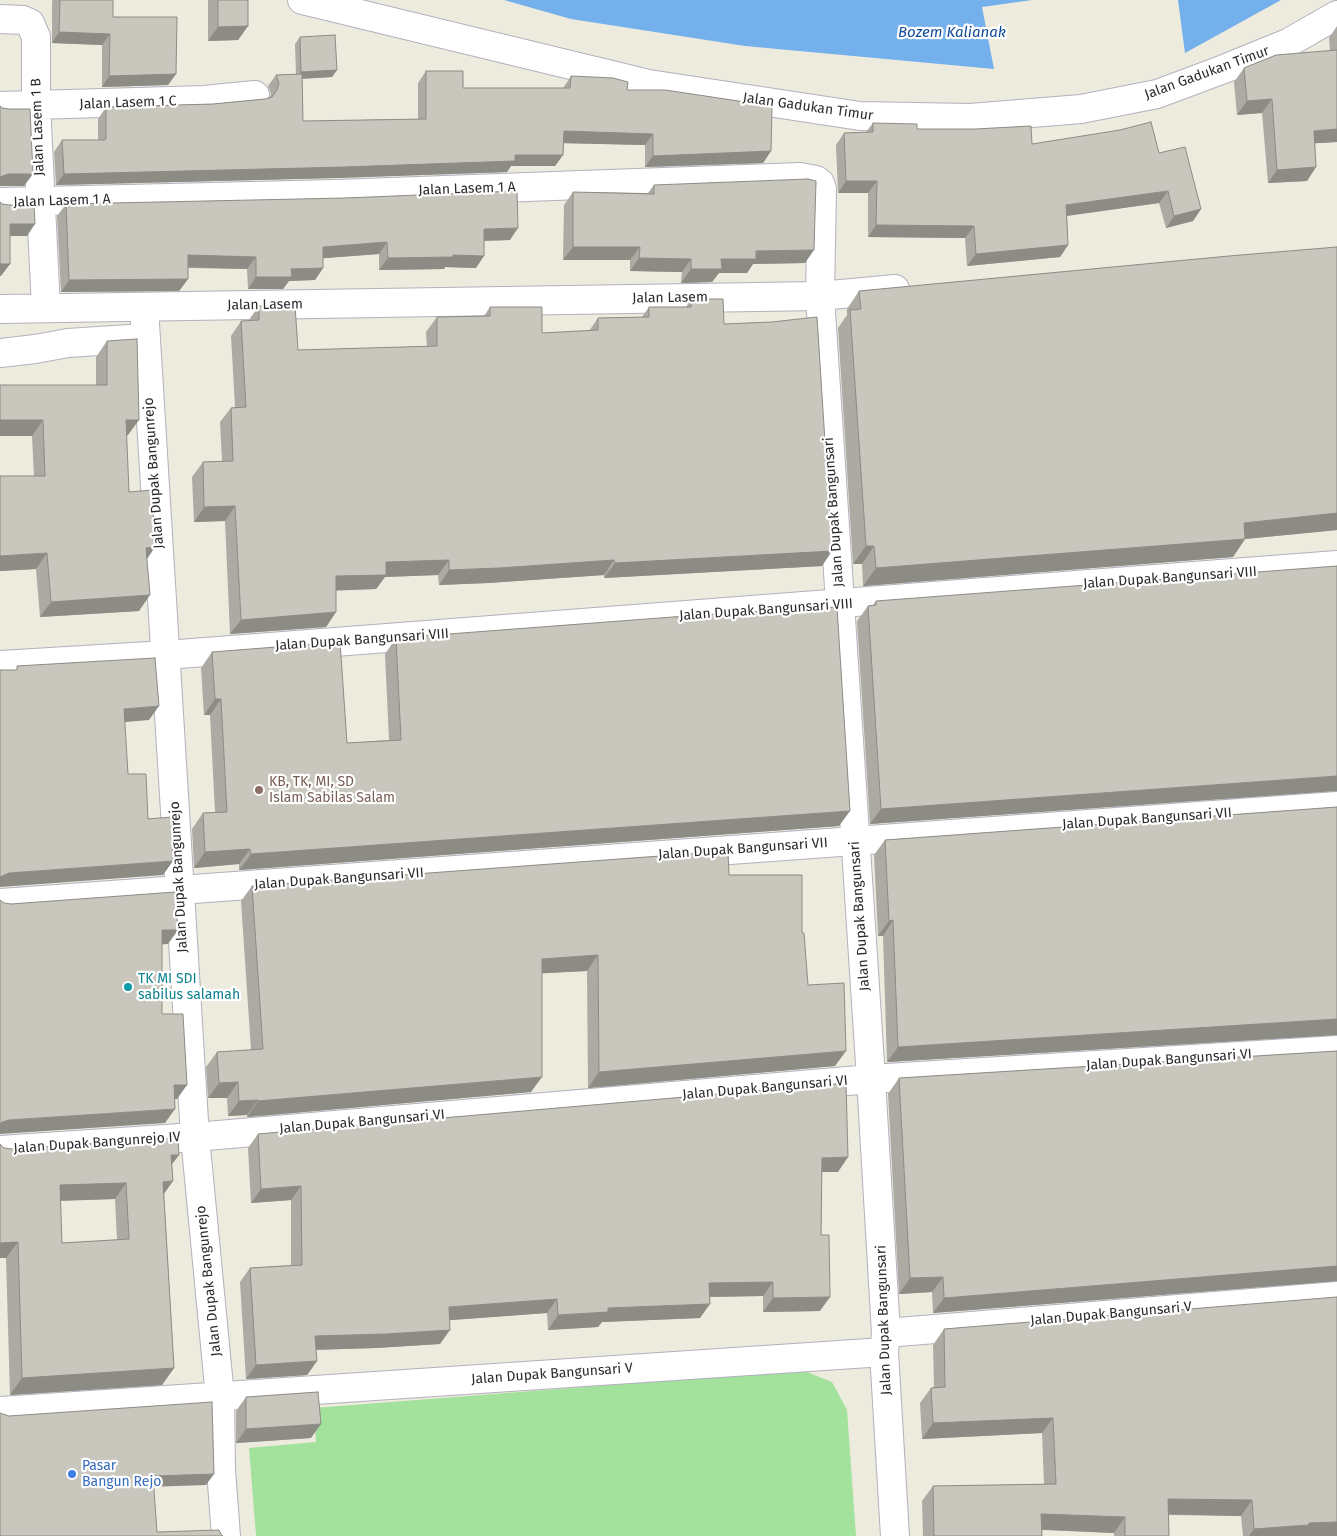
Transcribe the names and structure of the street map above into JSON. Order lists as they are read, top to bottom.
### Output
{
  "streets": {
    "street": [
      "Jalan Gadukan Timur",
      "Jalan Lasem 1 C",
      "Jalan Lasem 1 B",
      "Jalan Lasem 1 A",
      "Jalan Lasem",
      "Jalan Dupak Bangunrejo",
      "Jalan Dupak Bangunsari",
      "Jalan Dupak Bangunsari VIII",
      "Jalan Dupak Bangunsari VII",
      "Jalan Dupak Bangunsari VI",
      "Jalan Dupak Bangunrejo IV",
      "Jalan Dupak Bangunsari V"
    ]
  },
  "crossings": [
    ["Jalan Lasem 1 C", "Jalan Lasem 1 B"],
    ["Jalan Lasem 1 B", "Jalan Lasem 1 A"],
    ["Jalan Lasem 1 B", "Jalan Lasem"],
    ["Jalan Lasem 1 A", "Jalan Lasem"],
    ["Jalan Lasem 1 A", "Jalan Dupak Bangunsari"],
    ["Jalan Lasem", "Jalan Dupak Bangunrejo"],
    ["Jalan Lasem", "Jalan Dupak Bangunsari"],
    ["Jalan Dupak Bangunrejo", "Jalan Dupak Bangunsari VIII"],
    ["Jalan Dupak Bangunrejo", "Jalan Dupak Bangunsari VII"],
    ["Jalan Dupak Bangunrejo", "Jalan Dupak Bangunsari VI"],
    ["Jalan Dupak Bangunrejo", "Jalan Dupak Bangunrejo IV"],
    ["Jalan Dupak Bangunrejo", "Jalan Dupak Bangunsari V"],
    ["Jalan Dupak Bangunsari", "Jalan Dupak Bangunsari VIII"],
    ["Jalan Dupak Bangunsari", "Jalan Dupak Bangunsari VII"],
    ["Jalan Dupak Bangunsari", "Jalan Dupak Bangunsari VI"],
    ["Jalan Dupak Bangunsari", "Jalan Dupak Bangunsari V"],
    ["Jalan Dupak Bangunsari VI", "Jalan Dupak Bangunrejo IV"]
  ],
  "water": ["Bozem Kalianak"],
  "places": ["KB, TK, MI, SD Islam Sabilas Salam", "TK MI SDI sabilus salamah", "Pasar Bangun Rejo"]
}
